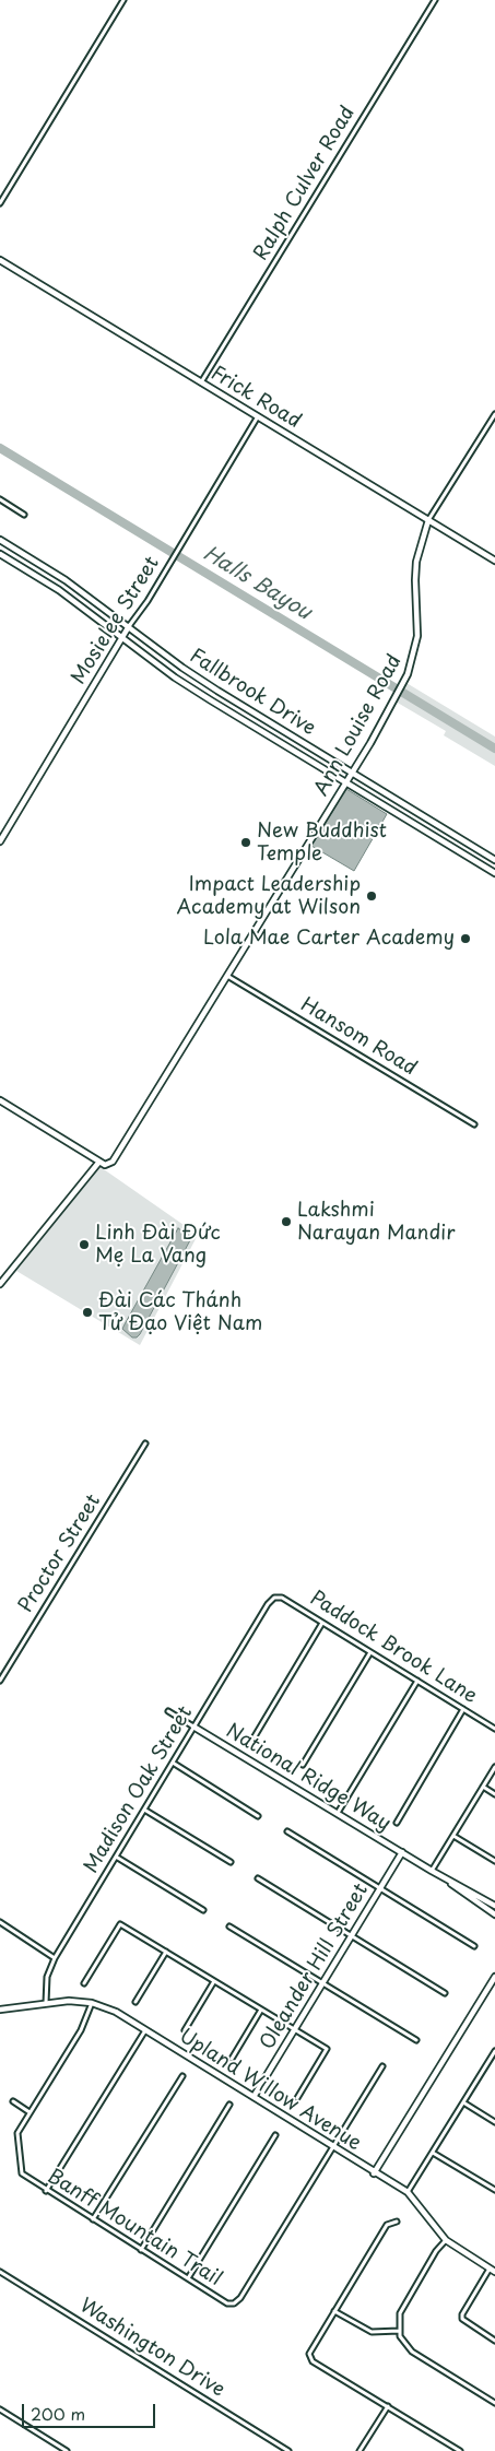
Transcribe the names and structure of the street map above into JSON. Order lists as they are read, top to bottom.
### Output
{
  "streets": {
    "street": [
      "Ralph Culver Road",
      "Frick Road",
      "Mosielee Street",
      "Fallbrook Drive",
      "Ann Louise Road",
      "Hansom Road",
      "Proctor Street",
      "Paddock Brook Lane",
      "National Ridge Way",
      "Madison Oak Street",
      "Oleander Hill Street",
      "Upland Willow Avenue",
      "Banff Mountain Trail",
      "Washington Drive"
    ]
  },
  "crossings": [
    ["Ralph Culver Road", "Frick Road"],
    ["Frick Road", "Mosielee Street"],
    ["Frick Road", "Ann Louise Road"],
    ["Mosielee Street", "Fallbrook Drive"],
    ["Fallbrook Drive", "Ann Louise Road"],
    ["Ann Louise Road", "Hansom Road"],
    ["Paddock Brook Lane", "Madison Oak Street"],
    ["National Ridge Way", "Madison Oak Street"],
    ["National Ridge Way", "Oleander Hill Street"],
    ["Madison Oak Street", "Upland Willow Avenue"],
    ["Oleander Hill Street", "Upland Willow Avenue"],
    ["Upland Willow Avenue", "Banff Mountain Trail"]
  ],
  "water": ["Halls Bayou"],
  "places": [
    "New Buddhist Temple",
    "Impact Leadership Academy at Wilson",
    "Lola Mae Carter Academy",
    "Lakshmi Narayan Mandir",
    "Linh Đài Đức Mẹ La Vang",
    "Đài Các Thánh Tử Đạo Việt Nam"
  ],
  "scale_bar": "200 m"
}
